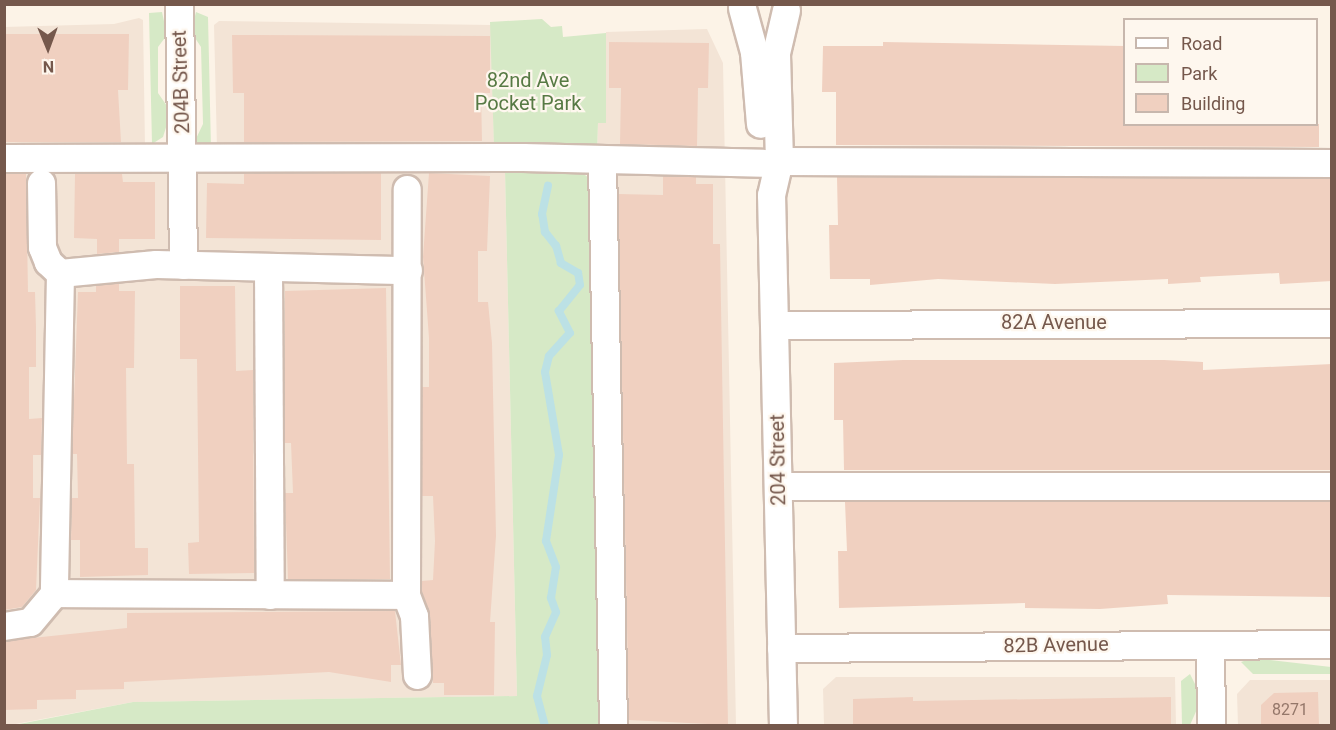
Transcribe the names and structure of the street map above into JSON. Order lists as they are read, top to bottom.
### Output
{
  "streets": {
    "street": [
      "204B Street",
      "82A Avenue",
      "204 Street",
      "82B Avenue"
    ]
  },
  "crossings": [
    ["82A Avenue", "204 Street"],
    ["204 Street", "82B Avenue"]
  ],
  "parks": ["82nd Ave Pocket Park"],
  "house_numbers": ["8271"],
  "legend": ["Road", "Park", "Building"],
  "north": "bottom"
}
